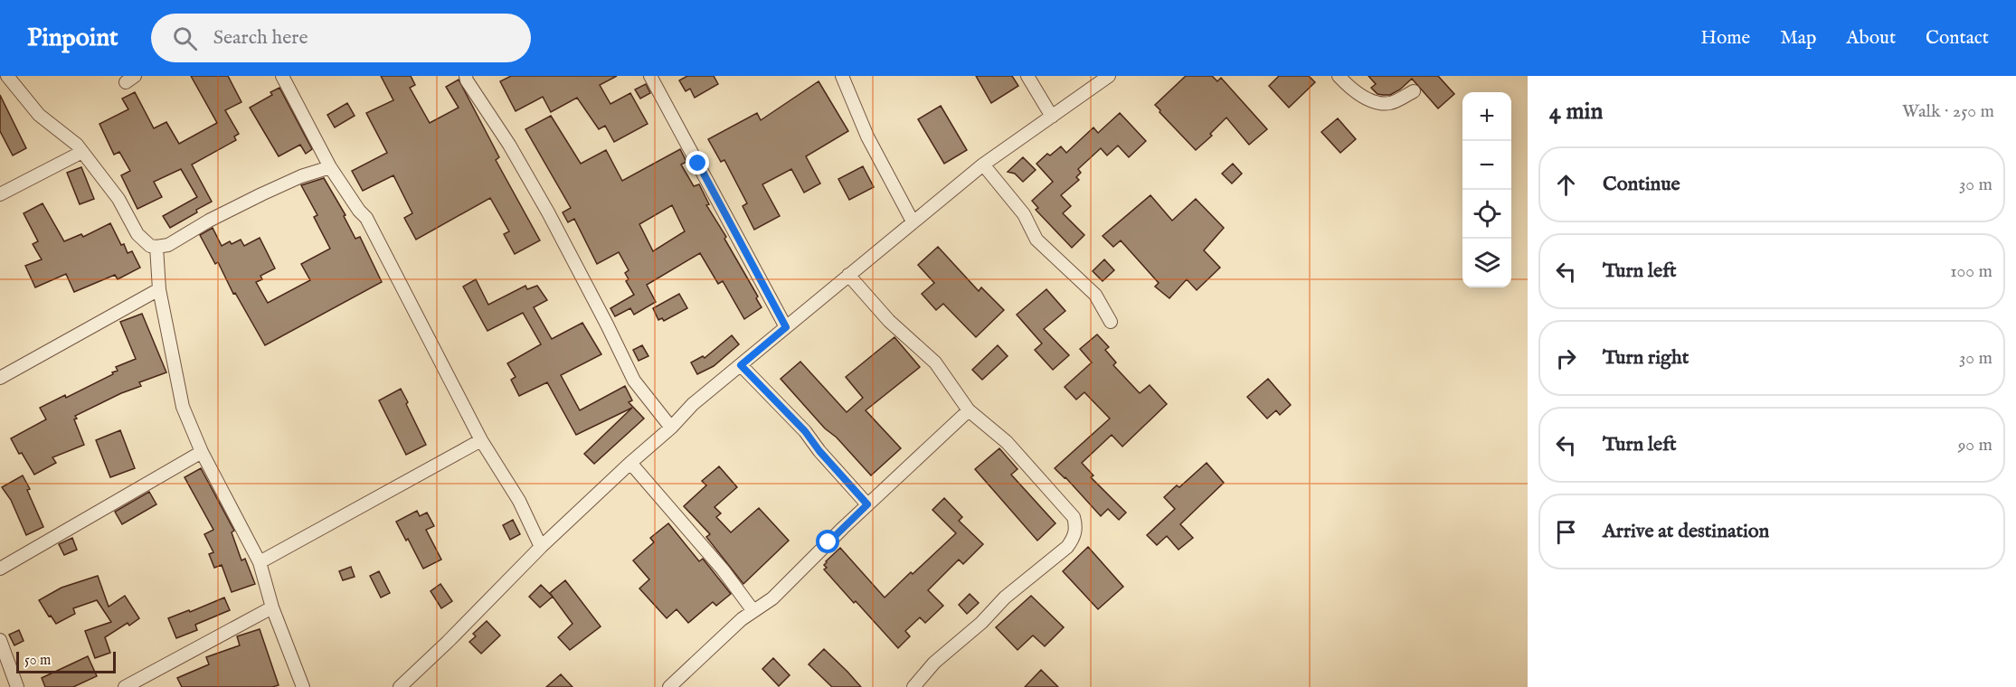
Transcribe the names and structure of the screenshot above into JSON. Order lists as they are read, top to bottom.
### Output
{
  "scale_bar": "50 m",
  "page": {
    "header": "Pinpoint",
    "search": "Search here",
    "nav": [
      "Home",
      "Map",
      "About",
      "Contact"
    ],
    "heading": ["4 min", "Walk · 250 m"],
    "map_buttons": ["+", "−"],
    "list": [
      ["Continue", "30 m"],
      ["Turn left", "100 m"],
      ["Turn right", "30 m"],
      ["Turn left", "90 m"],
      "Arrive at destination"
    ],
    "scale": "50 m"
  }
}
